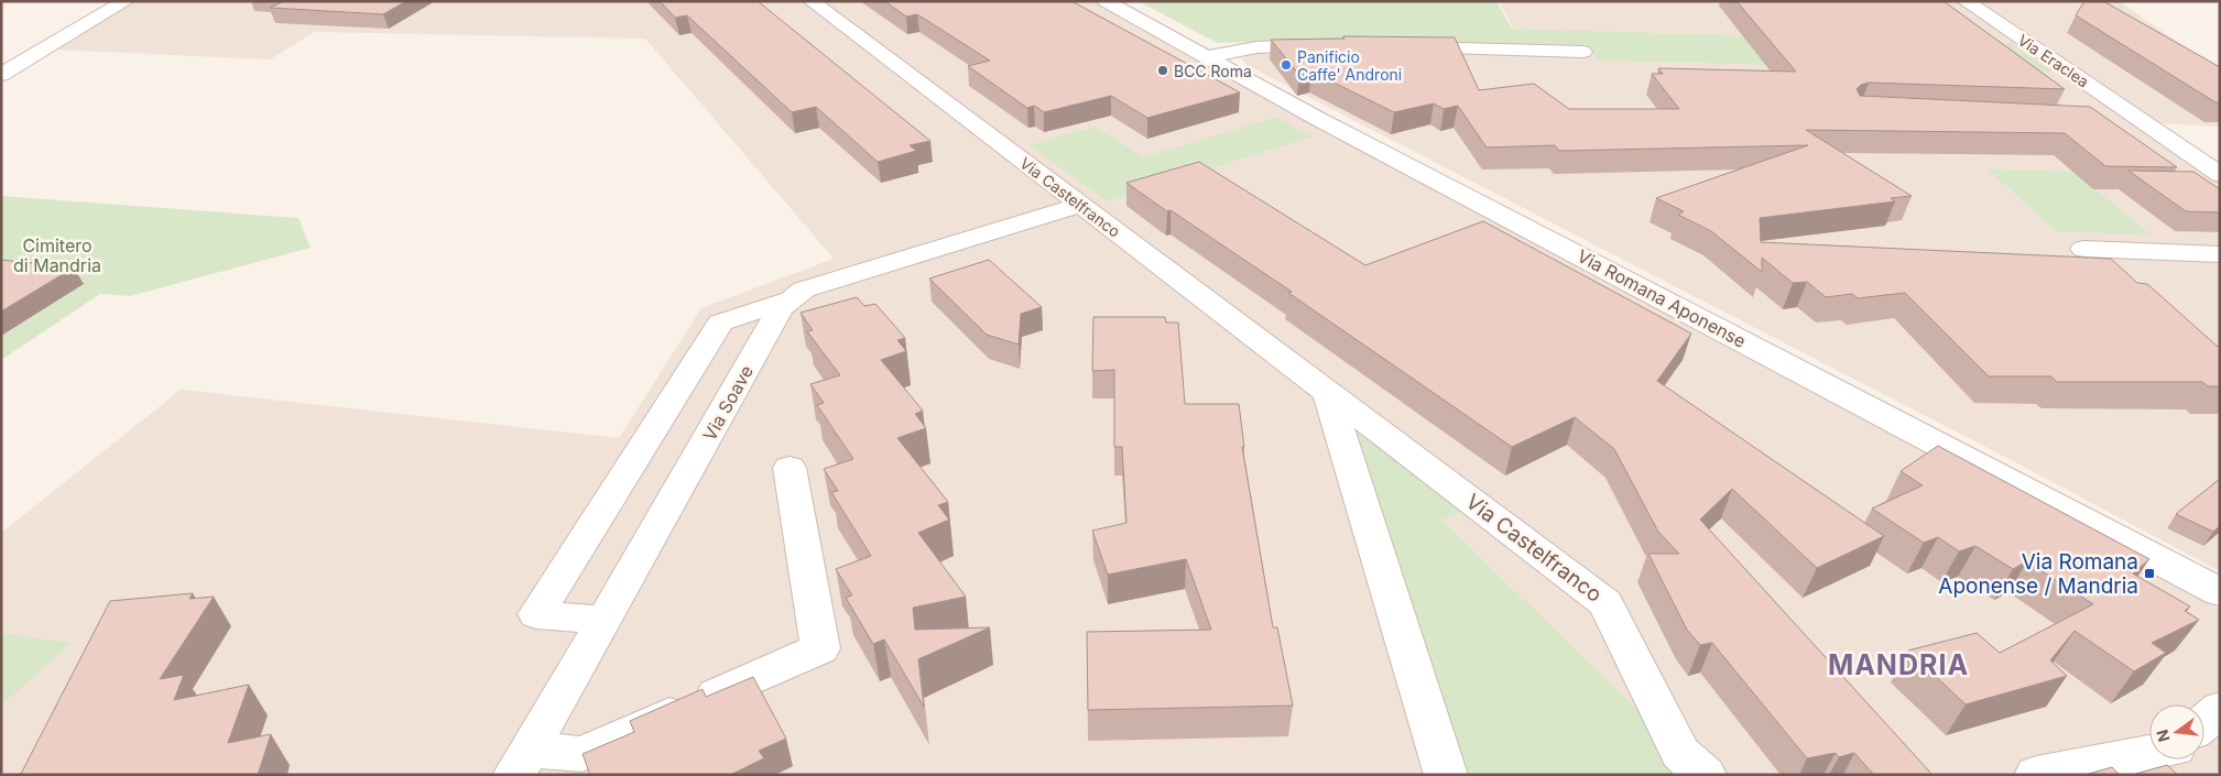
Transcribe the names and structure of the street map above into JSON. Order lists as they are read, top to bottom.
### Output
{
  "streets": {
    "street": [
      "Via Eraclea",
      "Via Castelfranco",
      "Via Romana Aponense",
      "Via Soave"
    ]
  },
  "crossings": [
    ["Via Castelfranco", "Via Soave"]
  ],
  "districts": ["MANDRIA"],
  "parks": ["Cimitero di Mandria"],
  "places": {
    "other": ["Panificio Caffe' Androni", "BCC Roma"],
    "transit": ["Via Romana Aponense / Mandria"]
  },
  "north": "left"
}
